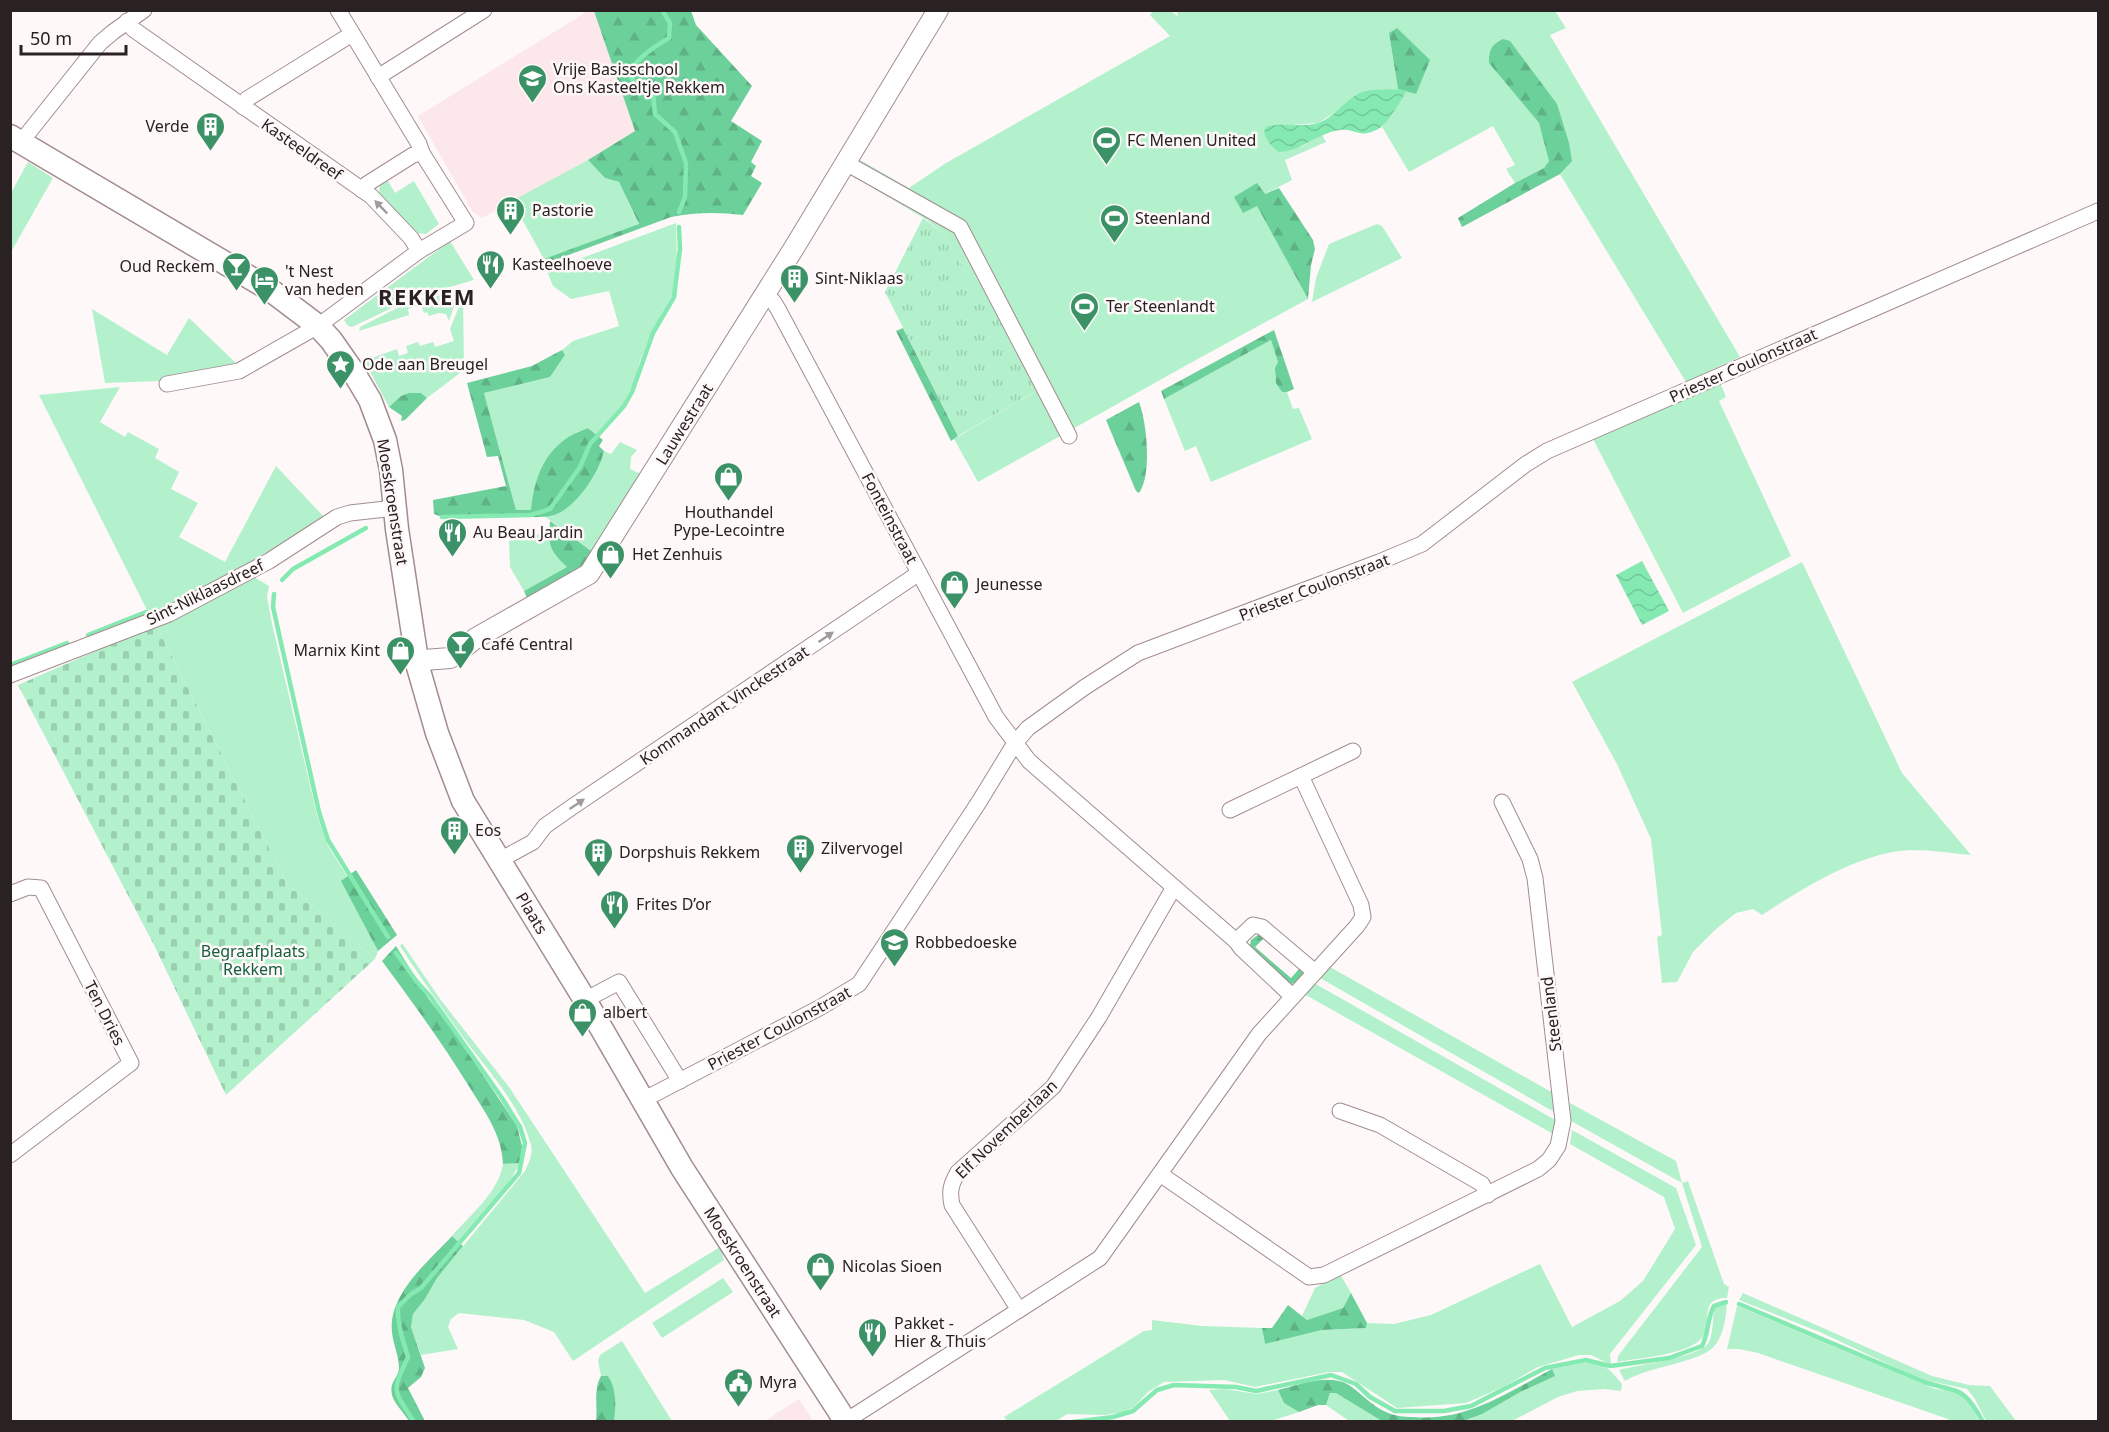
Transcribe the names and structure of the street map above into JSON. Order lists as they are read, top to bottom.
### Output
{
  "streets": {
    "main road": ["Moeskroenstraat", "Plaats"],
    "street": [
      "Kasteeldreef",
      "Priester Coulonstraat",
      "Lauwestraat",
      "Fonteinstraat",
      "Sint-Niklaasdreef",
      "Kommandant Vinckestraat",
      "Ten Dries",
      "Steenland",
      "Elf Novemberlaan"
    ]
  },
  "crossings": [
    ["Priester Coulonstraat", "Moeskroenstraat"],
    ["Priester Coulonstraat", "Fonteinstraat"],
    ["Priester Coulonstraat", "Plaats"],
    ["Lauwestraat", "Moeskroenstraat"],
    ["Lauwestraat", "Fonteinstraat"],
    ["Moeskroenstraat", "Sint-Niklaasdreef"],
    ["Moeskroenstraat", "Kommandant Vinckestraat"],
    ["Moeskroenstraat", "Plaats"],
    ["Fonteinstraat", "Kommandant Vinckestraat"],
    ["Kommandant Vinckestraat", "Plaats"]
  ],
  "one_way": ["Kommandant Vinckestraat"],
  "districts": ["REKKEM"],
  "parks": ["Begraafplaats Rekkem"],
  "places": {
    "school or university": ["Vrije Basisschool Ons Kasteeltje Rekkem", "Robbedoeske"],
    "building": [
      "Verde",
      "Pastorie",
      "Sint-Niklaas",
      "Eos",
      "Zilvervogel",
      "Dorpshuis Rekkem"
    ],
    "sports": ["FC Menen United", "Steenland", "Ter Steenlandt"],
    "restaurant": [
      "Kasteelhoeve",
      "Au Beau Jardin",
      "Frites D’or",
      "Pakket - Hier & Thuis"
    ],
    "bar": ["Oud Reckem", "Café Central"],
    "hotel": ["'t Nest van heden"],
    "place": ["Ode aan Breugel"],
    "shop": [
      "Houthandel Pype-Lecointre",
      "Het Zenhuis",
      "Jeunesse",
      "Marnix Kint",
      "albert",
      "Nicolas Sioen"
    ],
    "public building": ["Myra"]
  },
  "scale_bar": "50 m"
}
